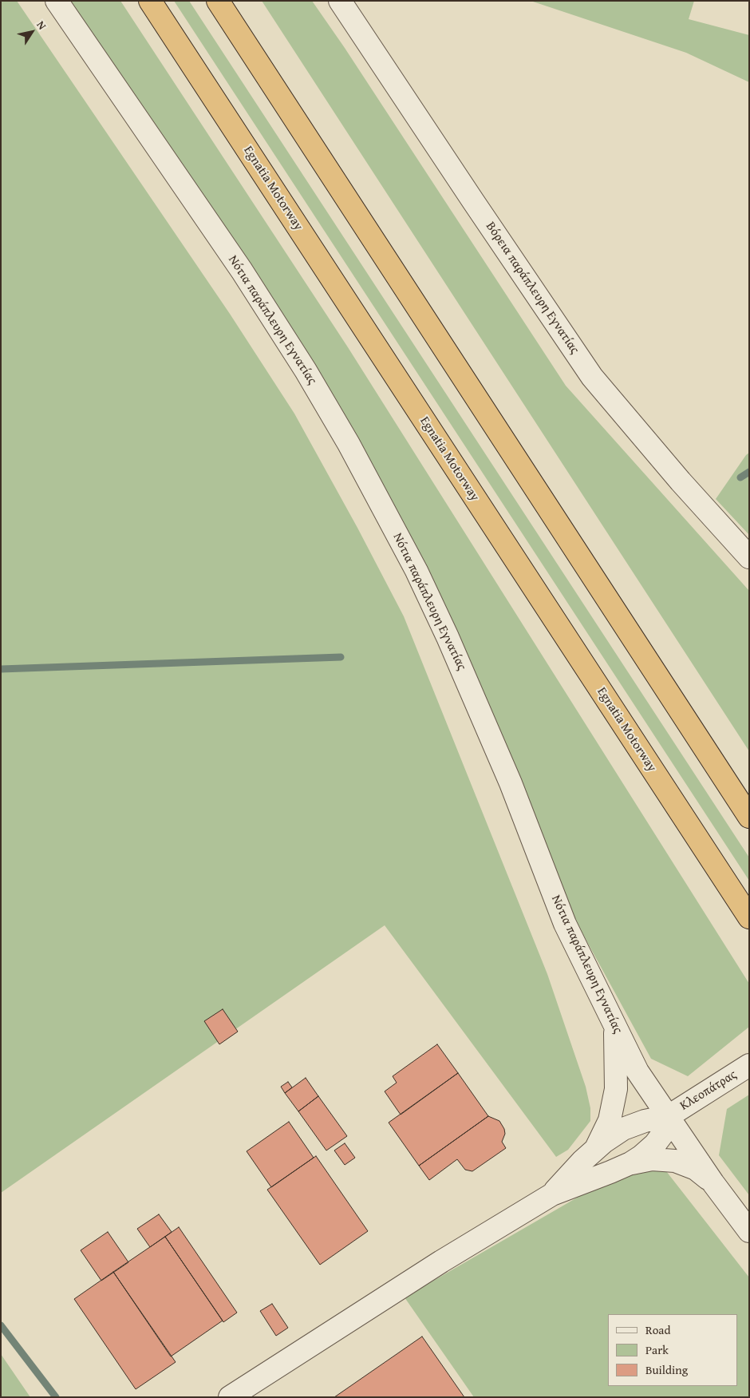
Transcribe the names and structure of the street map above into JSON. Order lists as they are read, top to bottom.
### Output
{
  "streets": {
    "highway": ["Egnatia Motorway"],
    "street": ["Βόρεια παράπλευρη Εγνατίας", "Νότια παράπλευρη Εγνατίας", "Κλεοπάτρας"]
  },
  "crossings": [
    ["Νότια παράπλευρη Εγνατίας", "Κλεοπάτρας"]
  ],
  "legend": ["Road", "Park", "Building"],
  "north": "top right"
}
